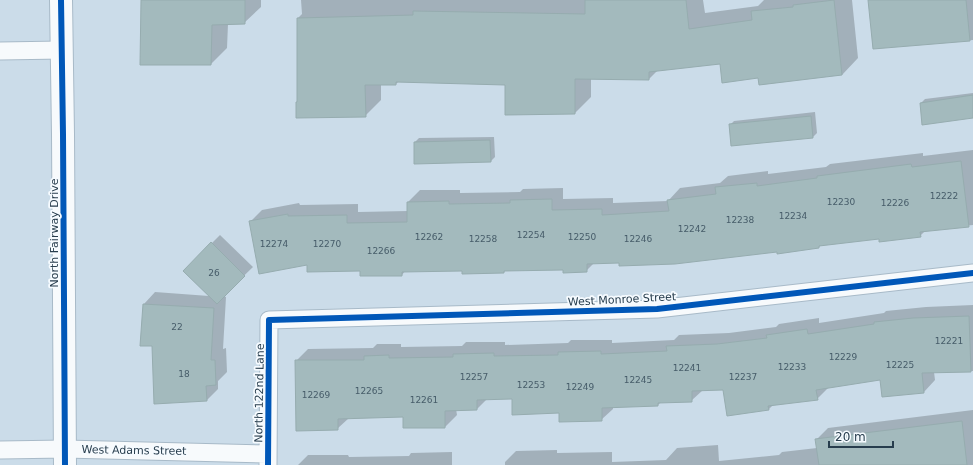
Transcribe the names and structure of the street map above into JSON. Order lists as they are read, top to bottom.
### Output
{
  "streets": {
    "street": [
      "North Fairway Drive",
      "West Monroe Street",
      "North 122nd Lane",
      "West Adams Street"
    ]
  },
  "crossings": [
    ["North Fairway Drive", "West Adams Street"],
    ["West Monroe Street", "North 122nd Lane"],
    ["North 122nd Lane", "West Adams Street"]
  ],
  "house_numbers": [
    "12222",
    "12230",
    "12226",
    "12234",
    "12238",
    "12242",
    "12254",
    "12262",
    "12250",
    "12258",
    "12246",
    "12274",
    "12270",
    "12266",
    "26",
    "22",
    "12221",
    "12229",
    "12225",
    "12233",
    "12241",
    "18",
    "12257",
    "12237",
    "12245",
    "12253",
    "12249",
    "12265",
    "12269",
    "12261"
  ],
  "scale_bar": "20 m"
}
